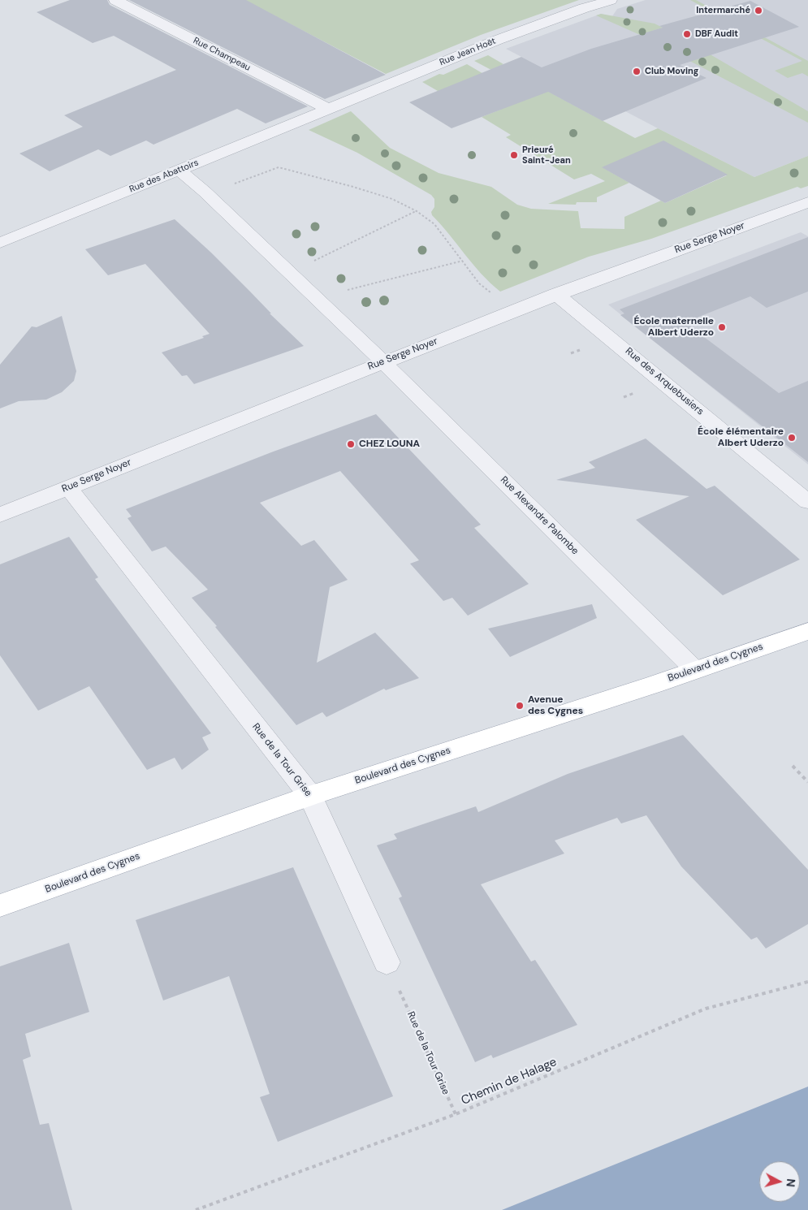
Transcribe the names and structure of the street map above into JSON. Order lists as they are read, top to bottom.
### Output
{
  "streets": {
    "main road": ["Boulevard des Cygnes"],
    "street": [
      "Rue Jean Hoët",
      "Rue Champeau",
      "Rue des Abattoirs",
      "Rue Serge Noyer",
      "Rue des Arquebusiers",
      "Rue Alexandre Palombe",
      "Rue de la Tour Grise"
    ],
    "path": ["Chemin de Halage"]
  },
  "crossings": [
    ["Rue Jean Hoët", "Rue Champeau"],
    ["Rue Jean Hoët", "Rue des Abattoirs"],
    ["Rue Champeau", "Rue des Abattoirs"],
    ["Rue des Abattoirs", "Rue Alexandre Palombe"],
    ["Rue Serge Noyer", "Rue des Arquebusiers"],
    ["Rue Serge Noyer", "Rue Alexandre Palombe"],
    ["Rue Serge Noyer", "Rue de la Tour Grise"],
    ["Rue Alexandre Palombe", "Boulevard des Cygnes"],
    ["Boulevard des Cygnes", "Rue de la Tour Grise"],
    ["Rue de la Tour Grise", "Chemin de Halage"]
  ],
  "places": [
    "Intermarché",
    "DBF Audit",
    "Club Moving",
    "Prieuré Saint-Jean",
    "École maternelle Albert Uderzo",
    "École élémentaire Albert Uderzo",
    "CHEZ LOUNA",
    "Avenue des Cygnes"
  ],
  "north": "right"
}
